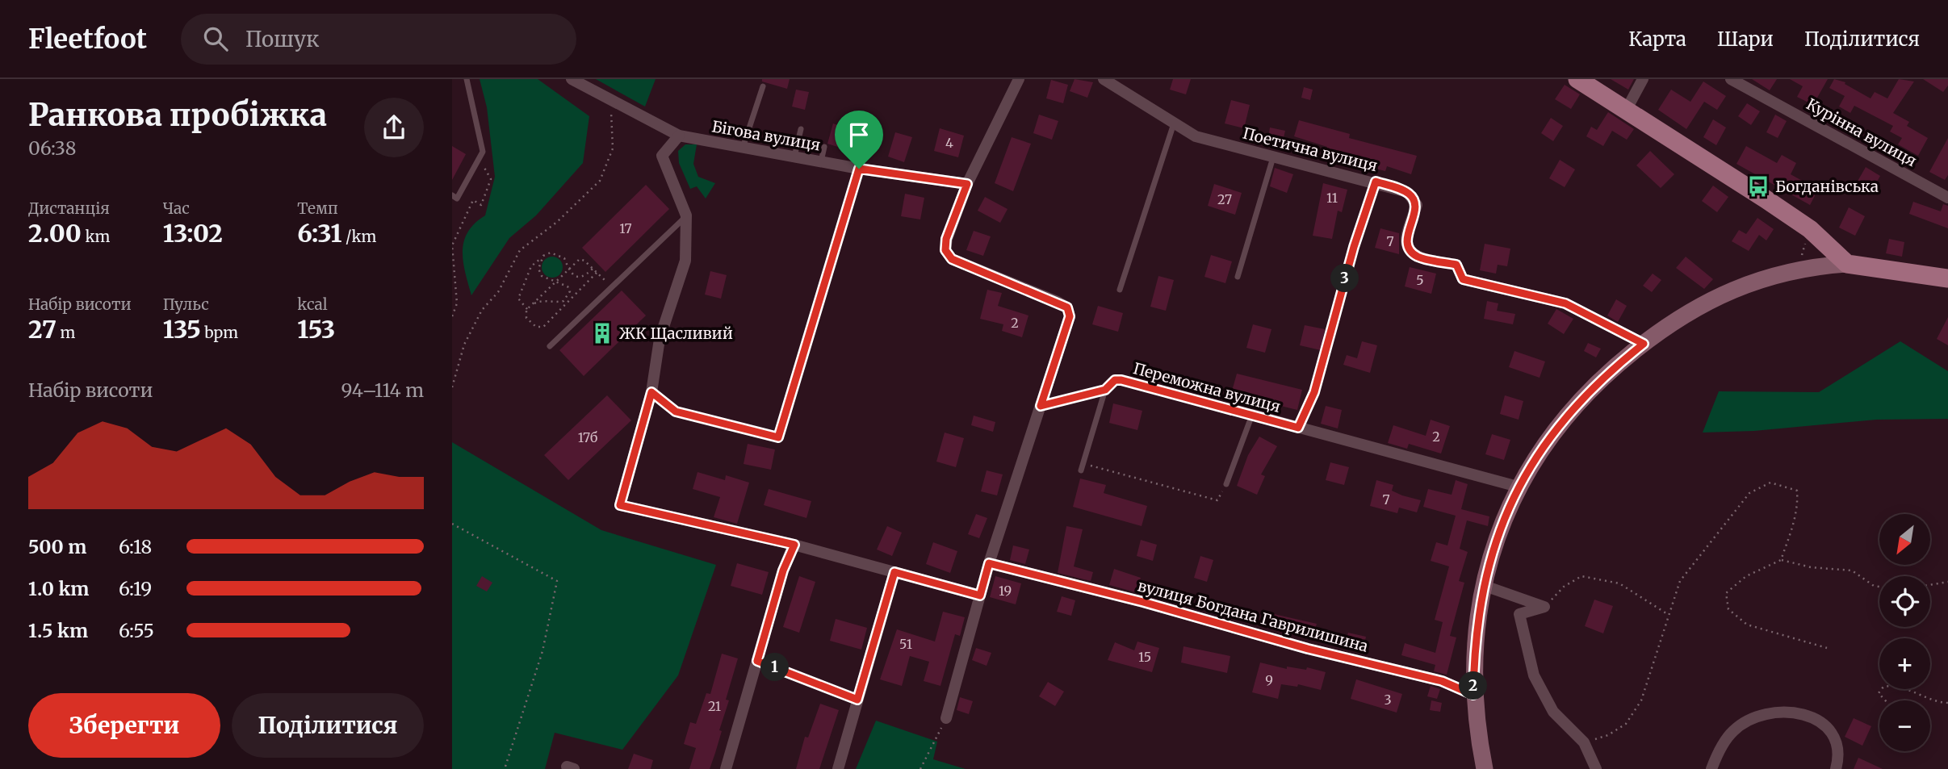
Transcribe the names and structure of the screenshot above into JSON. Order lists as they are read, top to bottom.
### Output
{
  "streets": {
    "street": [
      "Курінна вулиця",
      "Бігова вулиця",
      "Поетична вулиця",
      "Переможна вулиця",
      "вулиця Богдана Гаврилишина"
    ]
  },
  "places": {
    "bus stop": ["Богданівська"],
    "building": ["ЖК Щасливий"]
  },
  "house_numbers": [
    "4",
    "11",
    "27",
    "17",
    "7",
    "5",
    "2",
    "2",
    "17б",
    "7",
    "19",
    "51",
    "15",
    "9",
    "3",
    "21"
  ],
  "north": "bottom left",
  "page": {
    "header": "Fleetfoot",
    "search": "Пошук",
    "nav": ["Карта", "Шари", "Поділитися"],
    "heading": ["Ранкова пробіжка", "06:38"],
    "stats": [
      ["Дистанція", "2.00 km"],
      ["Час", "13:02"],
      ["Темп", "6:31 /km"],
      ["Набір висоти", "27 m"],
      ["Пульс", "135 bpm"],
      ["kcal", "153"]
    ],
    "pins": ["3", "1", "2"],
    "chart": ["Набір висоти", "94–114 m"],
    "map_buttons": ["+", "−"],
    "list": [
      {
        "name": "500 m",
        "note": "6:18"
      },
      {
        "name": "1.0 km",
        "note": "6:19"
      },
      {
        "name": "1.5 km",
        "note": "6:55"
      }
    ],
    "buttons": ["Зберегти", "Поділитися"]
  }
}
